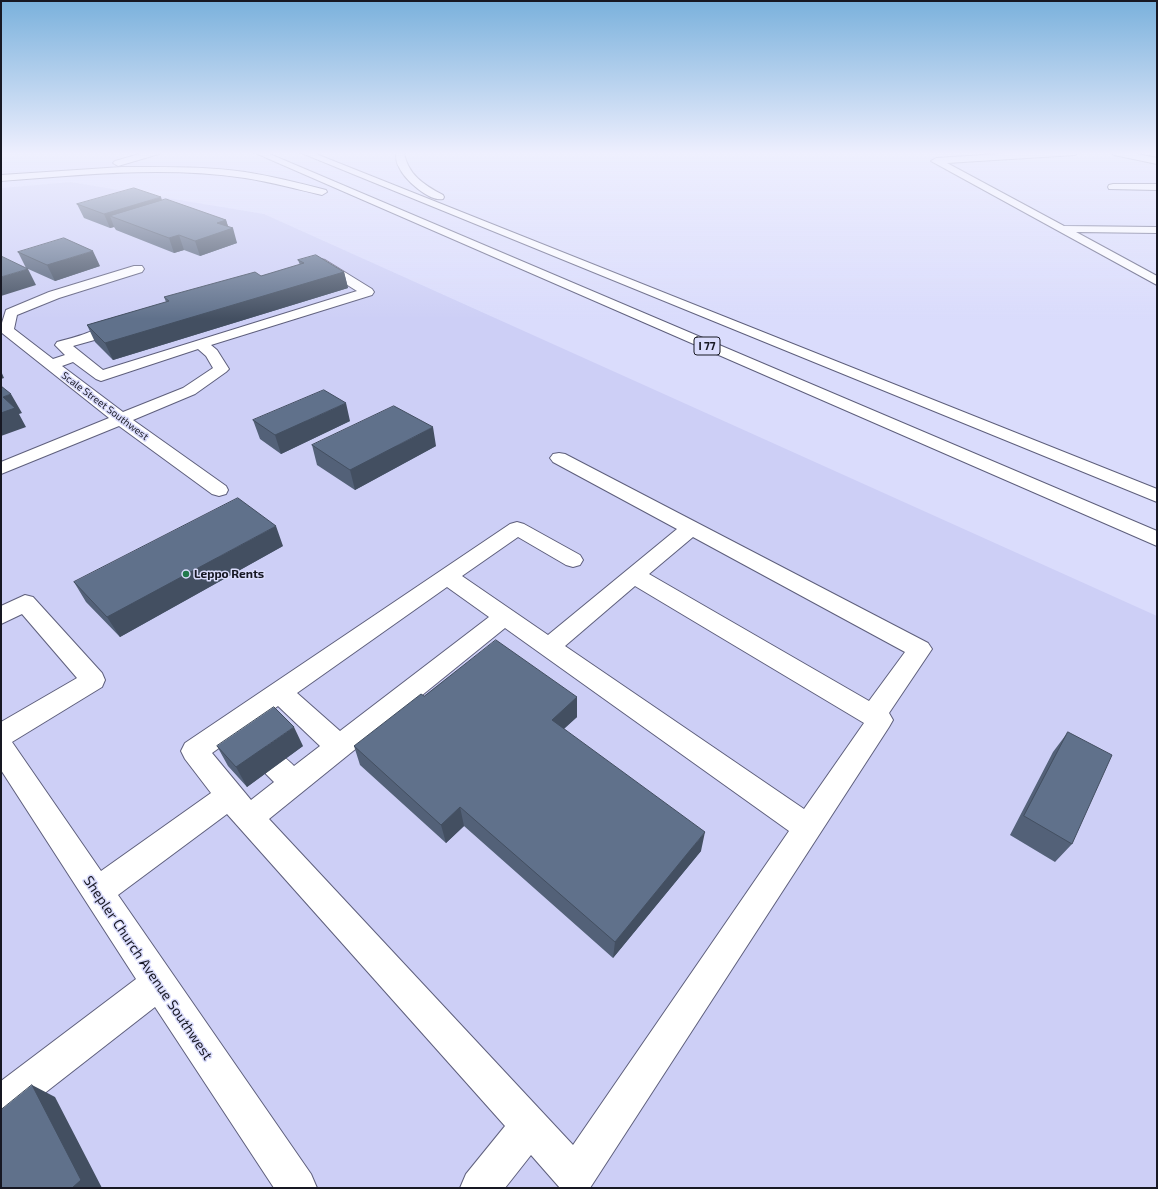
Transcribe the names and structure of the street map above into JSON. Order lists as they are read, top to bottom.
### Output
{
  "streets": {
    "main road": ["I 77", "Scale Street Southwest", "Shepler Church Avenue Southwest"]
  },
  "places": ["Leppo Rents"]
}
